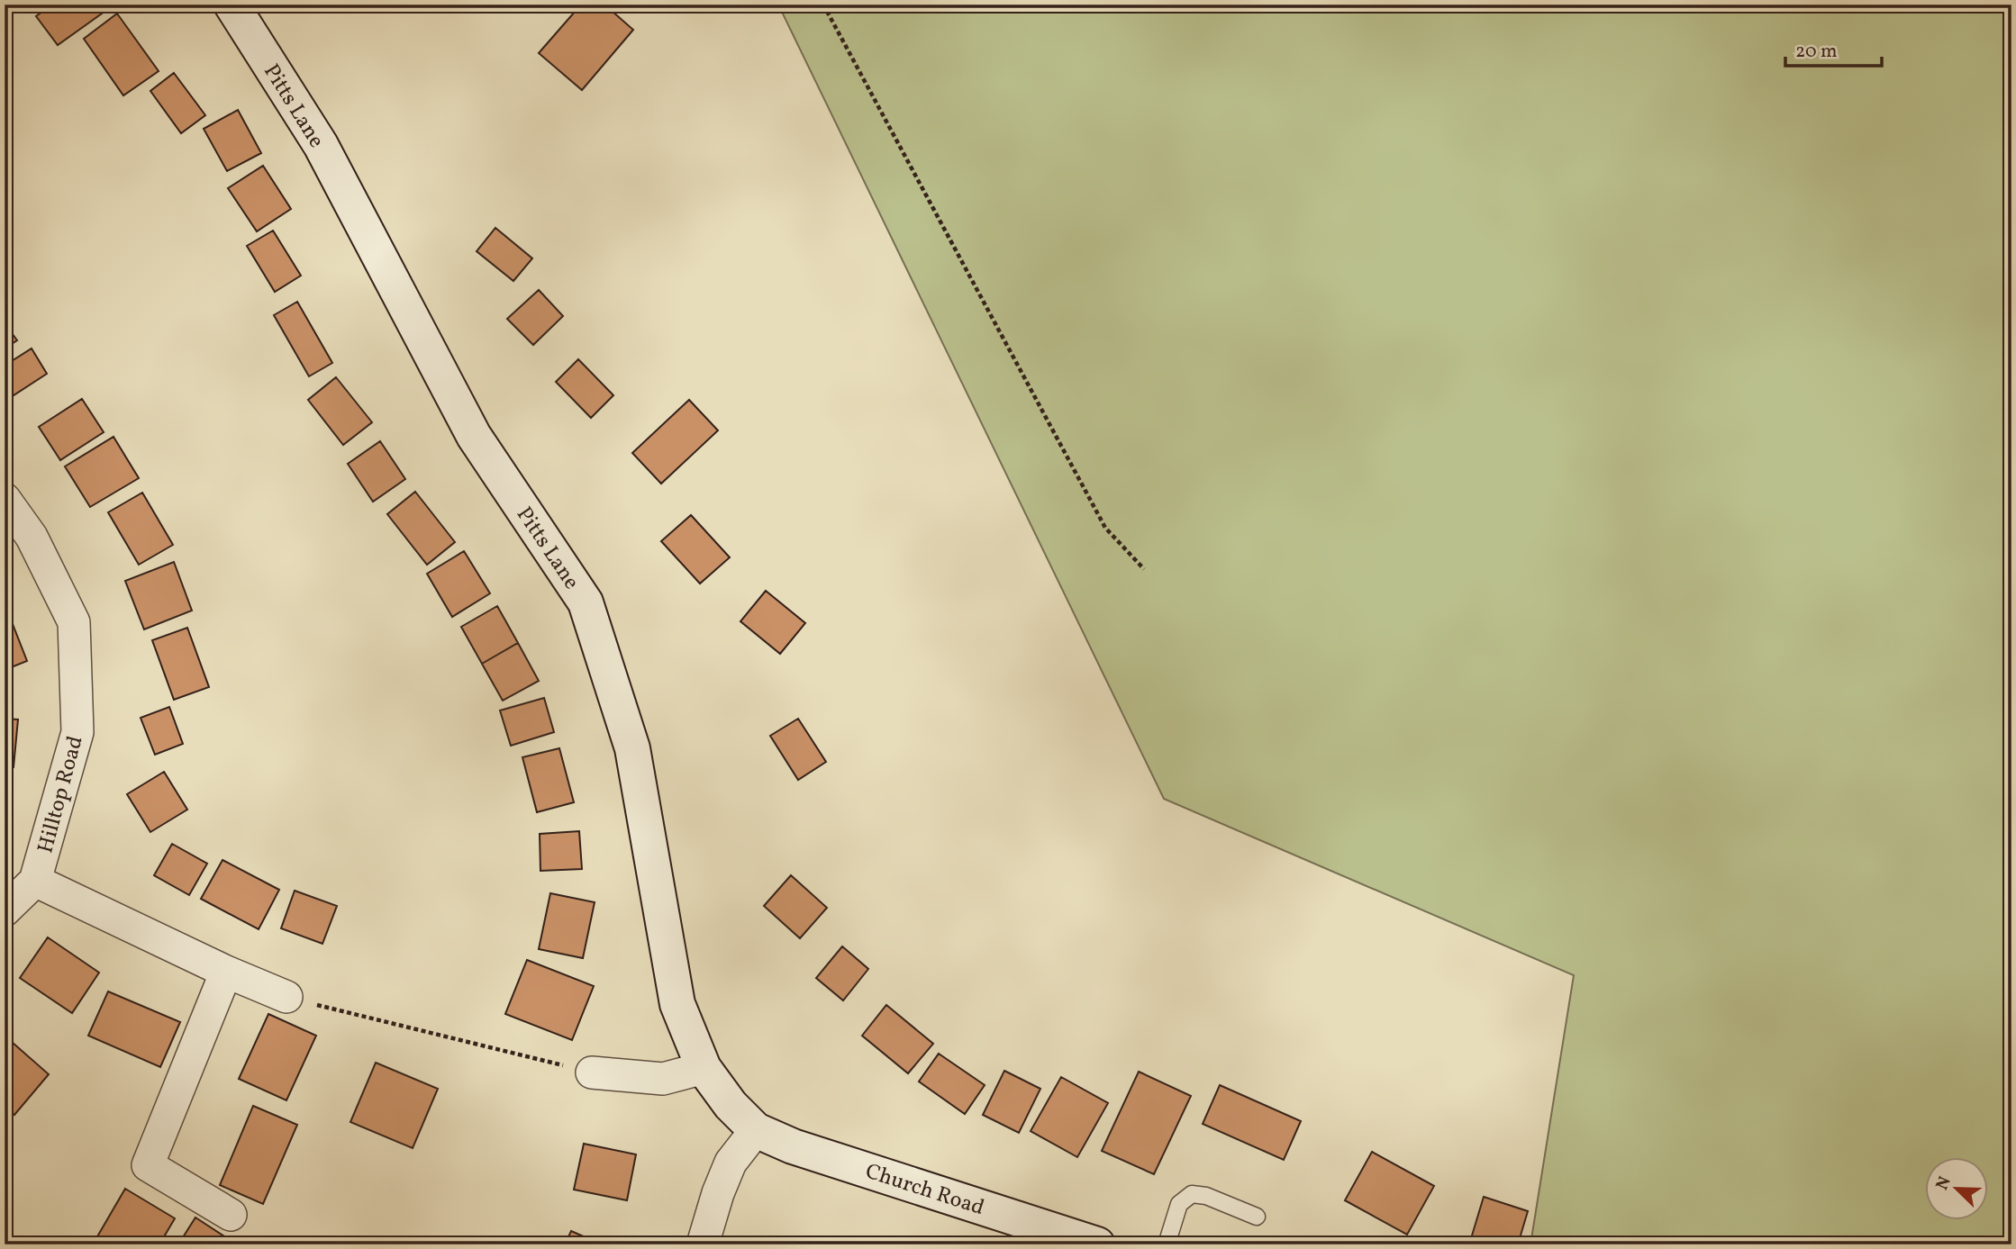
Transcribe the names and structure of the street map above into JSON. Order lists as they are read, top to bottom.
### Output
{
  "streets": {
    "main road": ["Pitts Lane", "Church Road"],
    "street": ["Hilltop Road"]
  },
  "crossings": [
    ["Pitts Lane", "Church Road"]
  ],
  "scale_bar": "20 m",
  "north": "top left"
}
